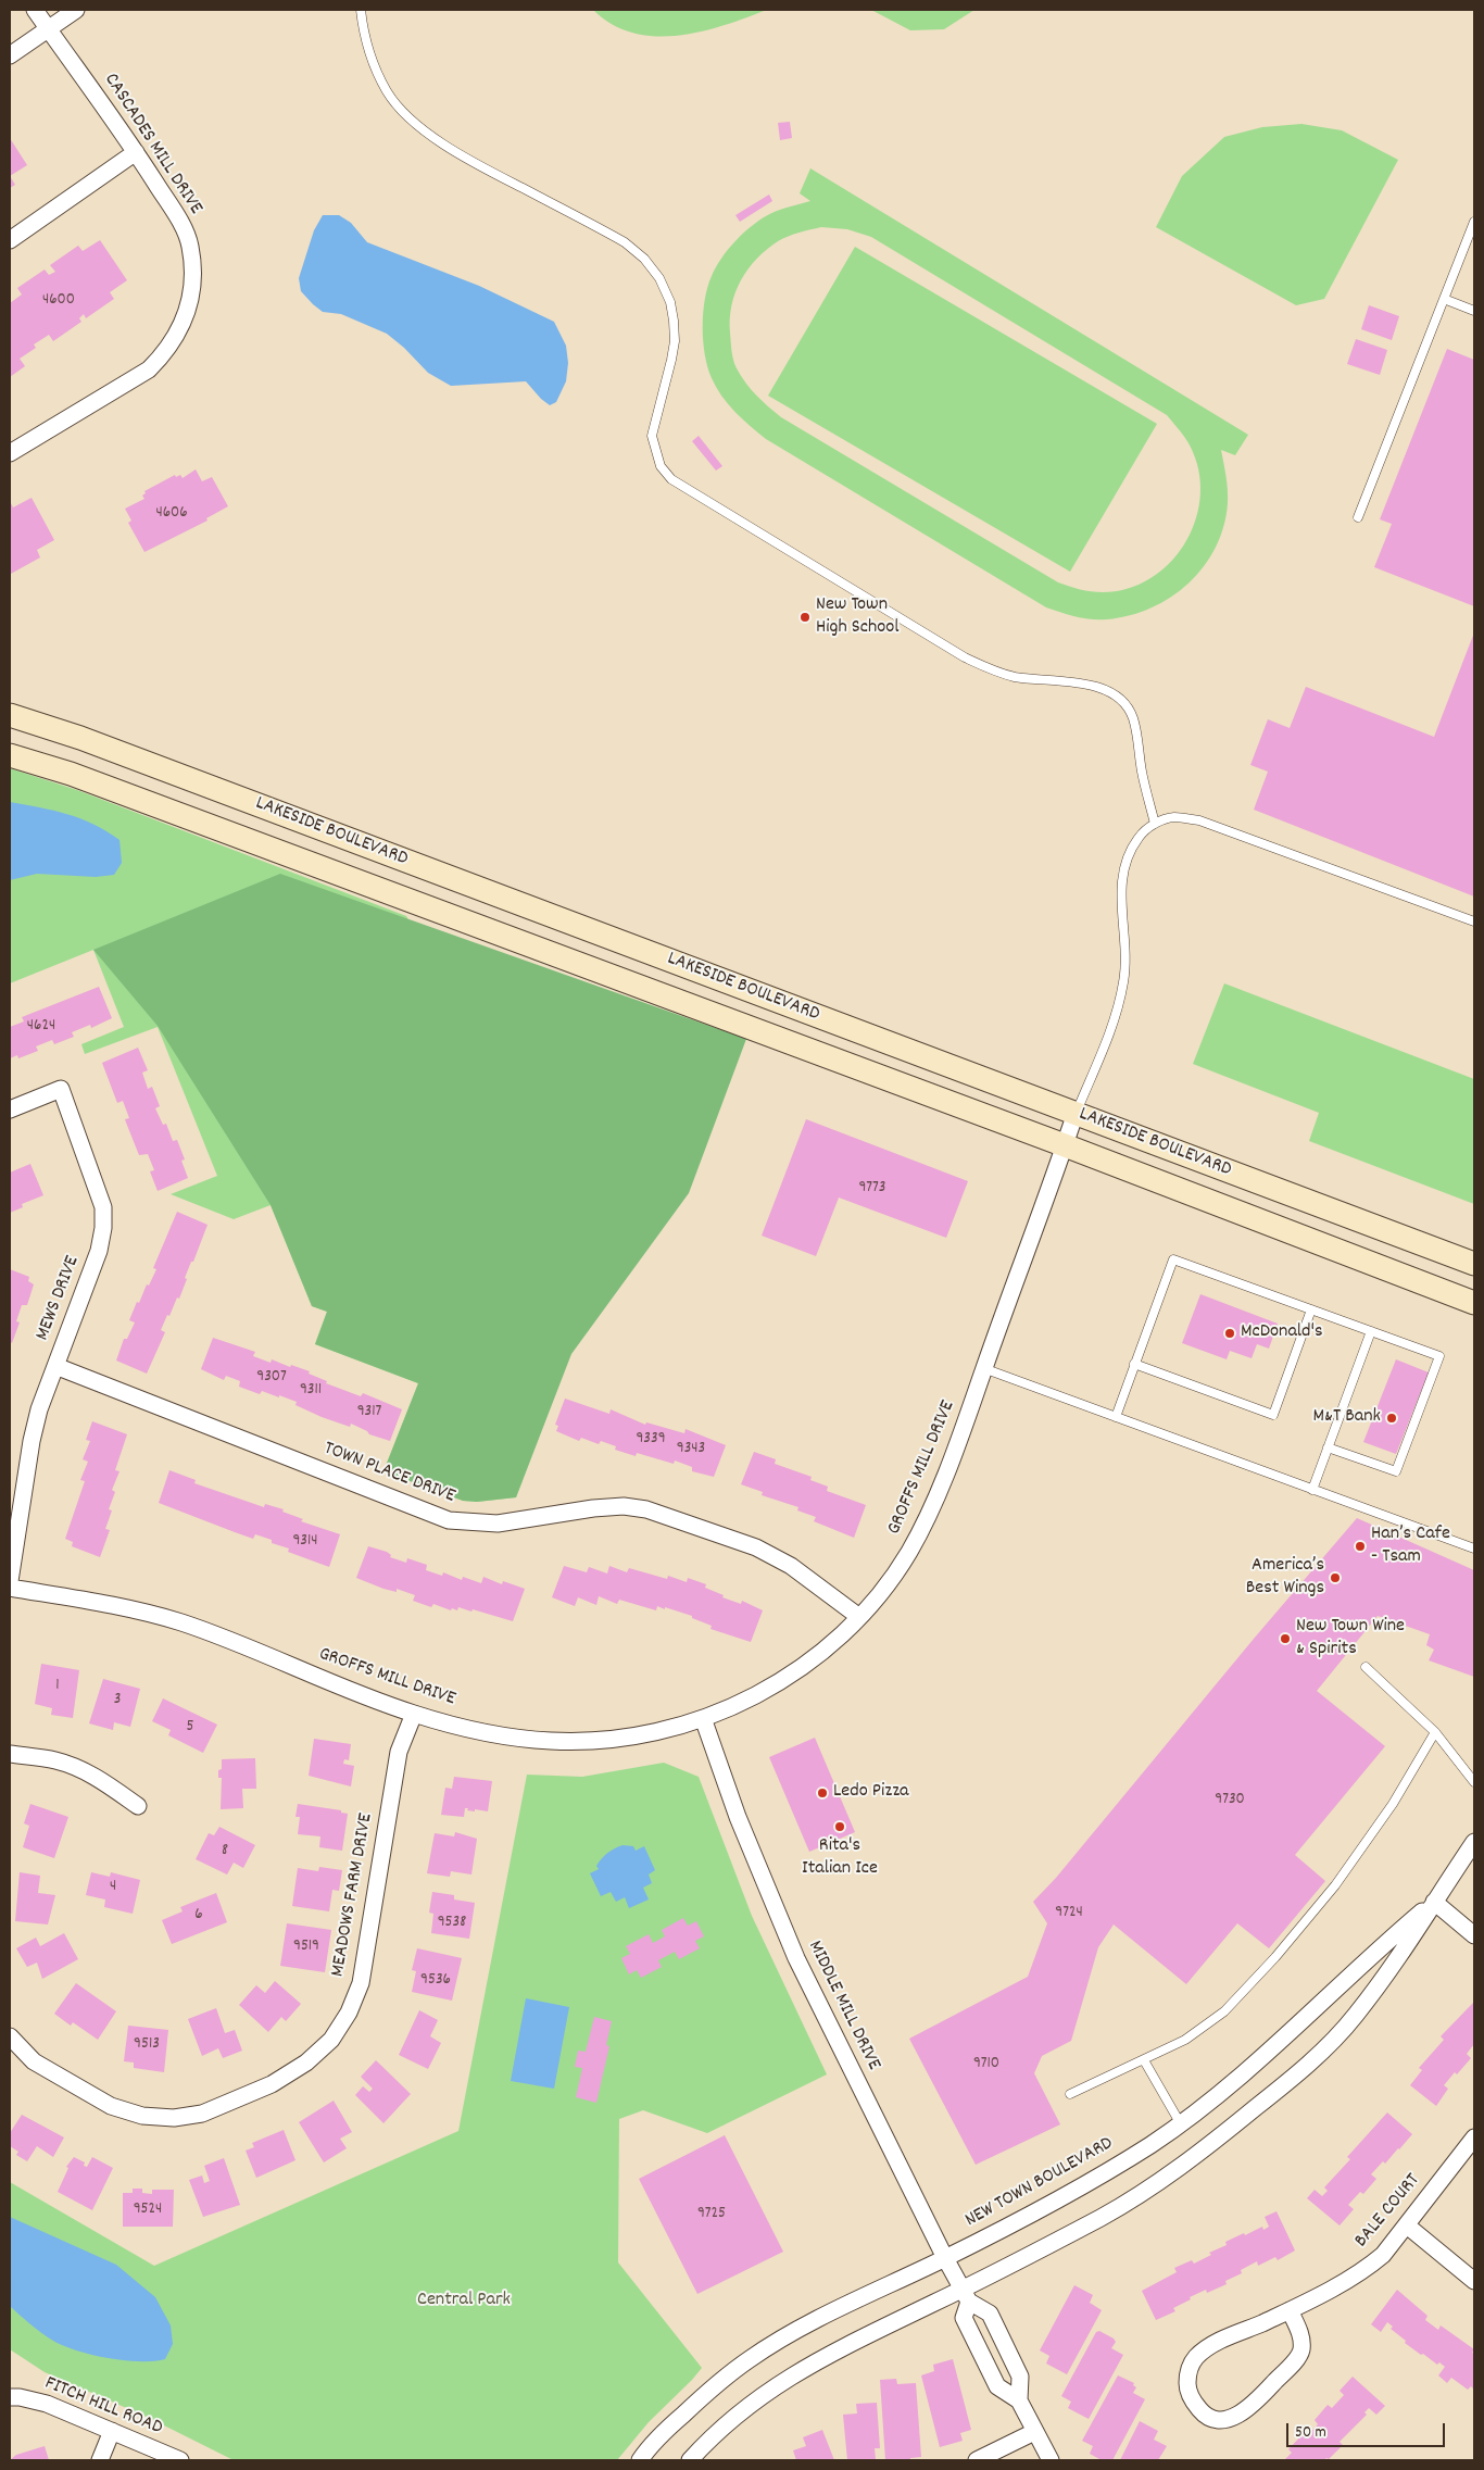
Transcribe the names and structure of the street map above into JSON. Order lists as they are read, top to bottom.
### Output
{
  "streets": {
    "main road": ["LAKESIDE BOULEVARD"],
    "street": [
      "CASCADES MILL DRIVE",
      "MEWS DRIVE",
      "GROFFS MILL DRIVE",
      "TOWN PLACE DRIVE",
      "MEADOWS FARM DRIVE",
      "MIDDLE MILL DRIVE",
      "NEW TOWN BOULEVARD",
      "BALE COURT",
      "FITCH HILL ROAD"
    ]
  },
  "crossings": [
    ["LAKESIDE BOULEVARD", "GROFFS MILL DRIVE"],
    ["MEWS DRIVE", "TOWN PLACE DRIVE"],
    ["GROFFS MILL DRIVE", "TOWN PLACE DRIVE"],
    ["GROFFS MILL DRIVE", "MEADOWS FARM DRIVE"],
    ["GROFFS MILL DRIVE", "MIDDLE MILL DRIVE"],
    ["MIDDLE MILL DRIVE", "NEW TOWN BOULEVARD"]
  ],
  "parks": ["Central Park"],
  "places": [
    "New Town High School",
    "McDonald's",
    "M&T Bank",
    "Han’s Cafe - Tsam",
    "America’s Best Wings",
    "New Town Wine & Spirits",
    "Ledo Pizza",
    "Rita's Italian Ice"
  ],
  "house_numbers": [
    "4600",
    "4606",
    "4624",
    "9773",
    "9307",
    "9311",
    "9317",
    "9339",
    "9343",
    "9314",
    "1",
    "3",
    "5",
    "9730",
    "8",
    "4",
    "9724",
    "6",
    "9538",
    "9519",
    "9536",
    "9513",
    "9710",
    "9524",
    "9725"
  ],
  "scale_bar": "50 m"
}
